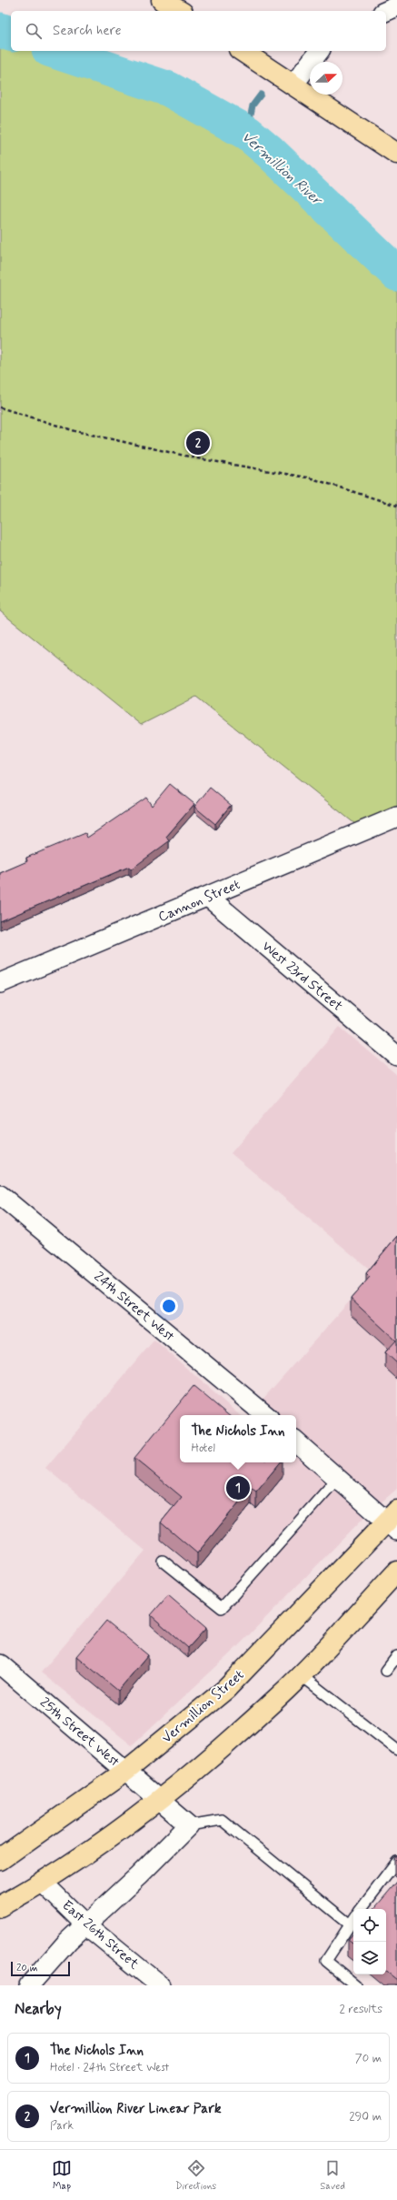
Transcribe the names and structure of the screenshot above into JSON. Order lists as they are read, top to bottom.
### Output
{
  "streets": {
    "main road": ["Vermillion Street"],
    "street": [
      "Cannon Street",
      "West 23rd Street",
      "24th Street West",
      "25th Street West",
      "East 26th Street"
    ]
  },
  "crossings": [
    ["Cannon Street", "West 23rd Street"],
    ["Vermillion Street", "25th Street West"]
  ],
  "water": ["Vermillion River"],
  "scale_bar": "20 m",
  "north": "right",
  "page": {
    "search": "Search here",
    "pins": ["2", "1"],
    "popup": ["The Nichols Inn", "Hotel"],
    "scale": "20 m",
    "heading": ["Nearby", "2 results"],
    "list": [
      {
        "mark": "1",
        "name": "The Nichols Inn",
        "note": "Hotel · 24th Street West",
        "value": "70 m"
      },
      {
        "mark": "2",
        "name": "Vermillion River Linear Park",
        "note": "Park",
        "value": "290 m"
      }
    ],
    "nav": ["Map", "Directions", "Saved"]
  }
}
